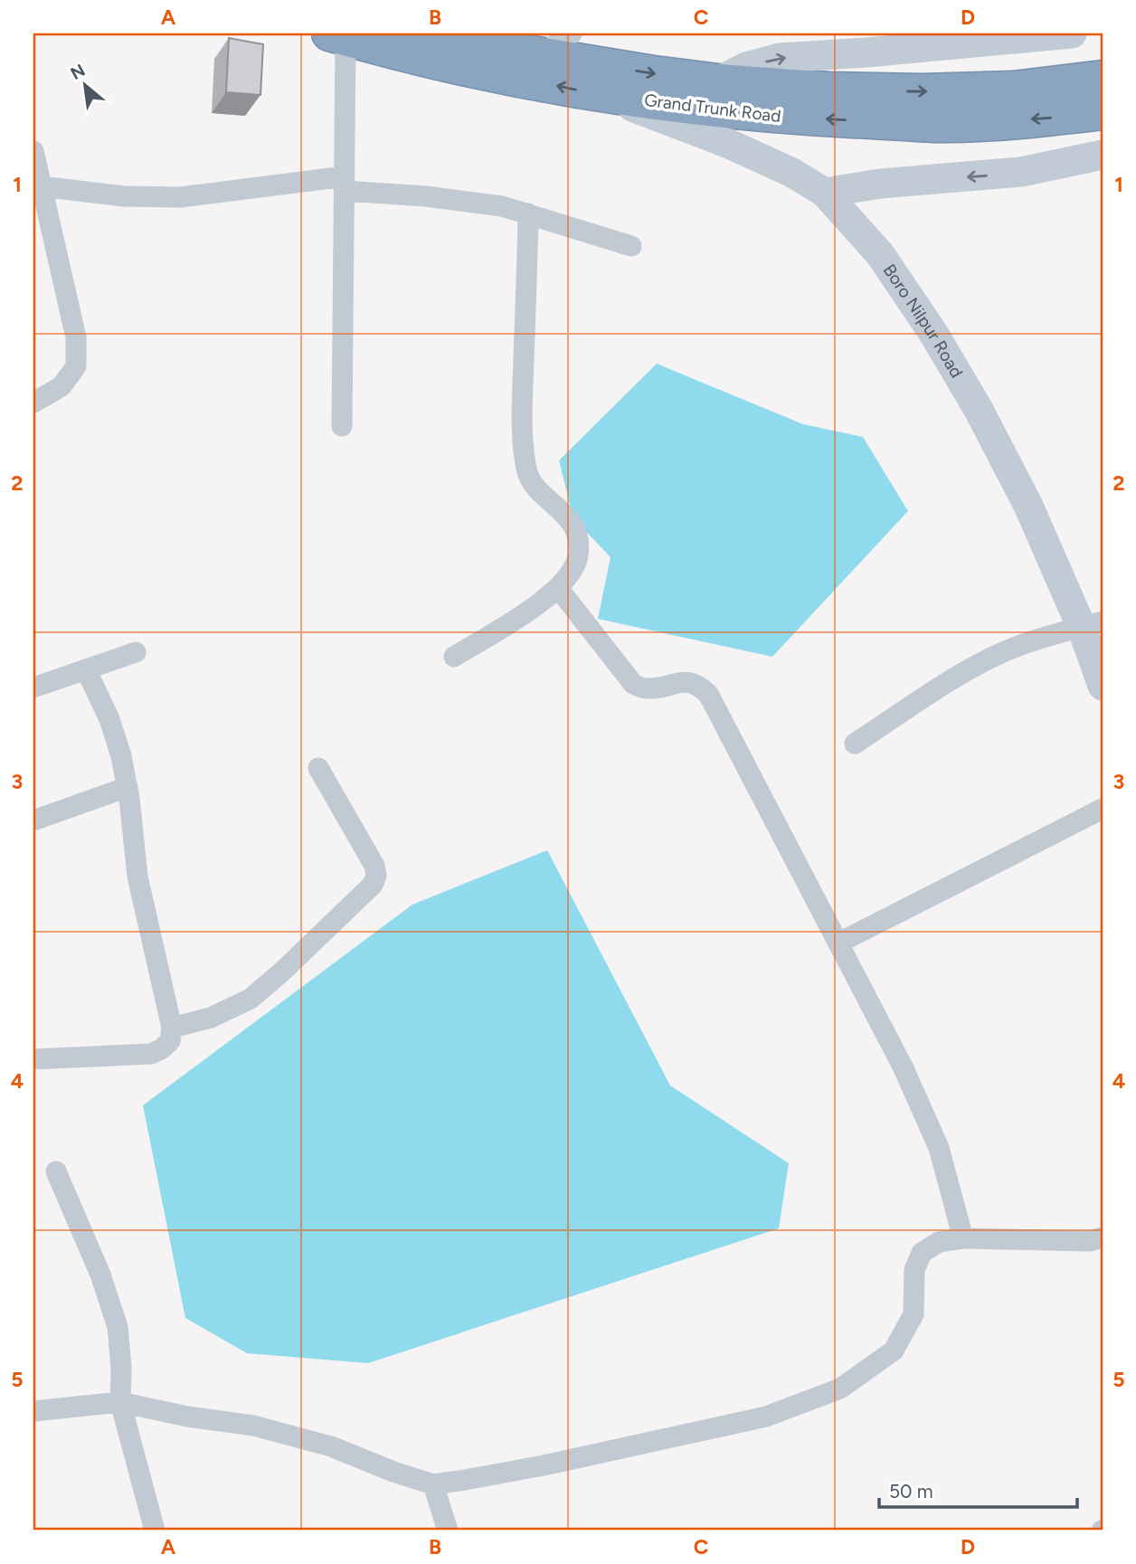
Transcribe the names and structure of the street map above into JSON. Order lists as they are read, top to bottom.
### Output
{
  "streets": {
    "highway": ["Grand Trunk Road"],
    "street": ["Boro Nilpur Road"]
  },
  "crossings": [
    ["Grand Trunk Road", "Boro Nilpur Road"]
  ],
  "scale_bar": "50 m",
  "north": "top left",
  "grid": {
    "columns": [
      "A",
      "B",
      "C",
      "D"
    ],
    "rows": [
      "1",
      "2",
      "3",
      "4",
      "5"
    ]
  }
}
